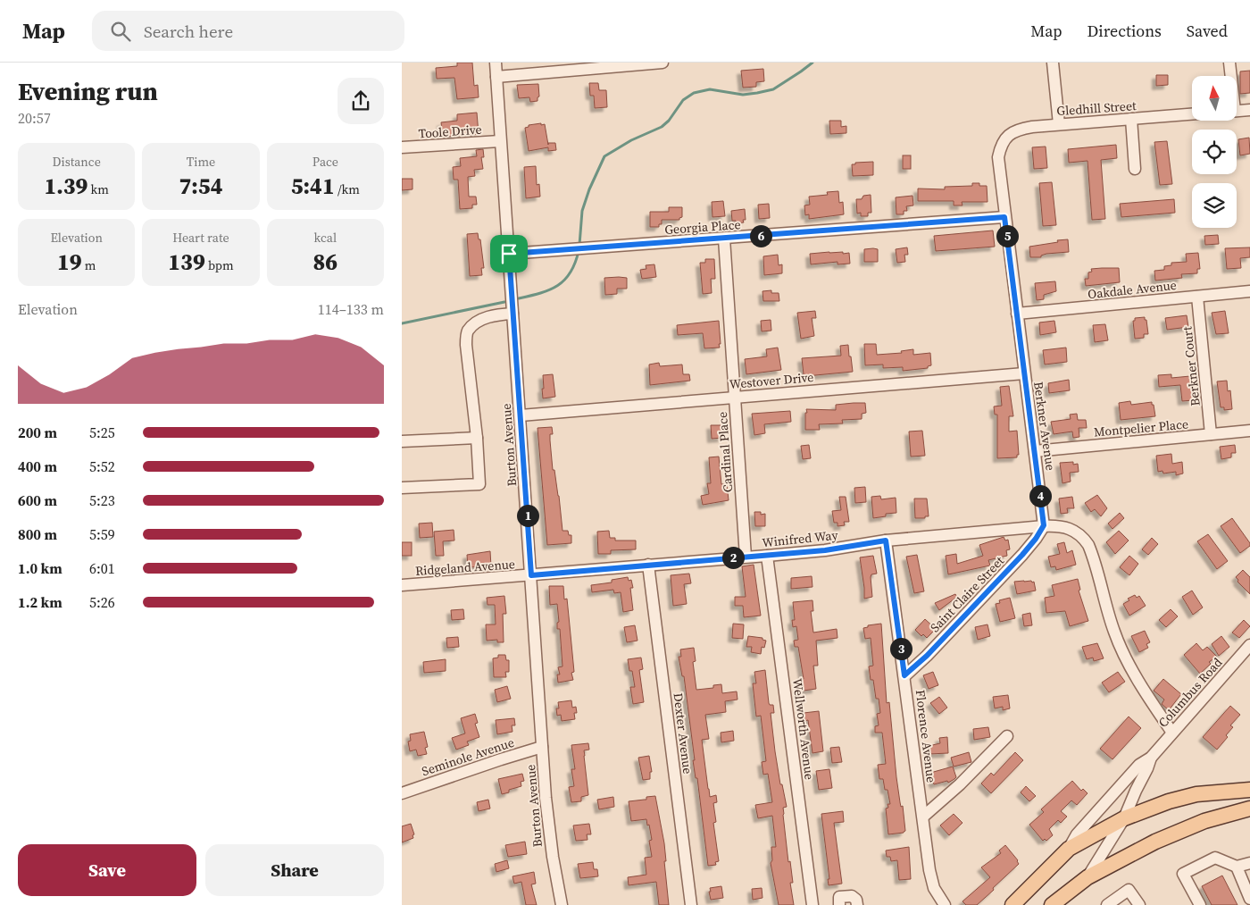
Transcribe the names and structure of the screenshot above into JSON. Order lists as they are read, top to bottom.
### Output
{
  "streets": {
    "street": [
      "Gledhill Street",
      "Toole Drive",
      "Georgia Place",
      "Oakdale Avenue",
      "Berkner Court",
      "Westover Drive",
      "Berkner Avenue",
      "Montpelier Place",
      "Burton Avenue",
      "Cardinal Place",
      "Winifred Way",
      "Ridgeland Avenue",
      "Saint Claire Street",
      "Columbus Road",
      "Wellworth Avenue",
      "Dexter Avenue",
      "Florence Avenue",
      "Seminole Avenue"
    ]
  },
  "crossings": [
    ["Gledhill Street", "Berkner Avenue"],
    ["Toole Drive", "Burton Avenue"],
    ["Georgia Place", "Berkner Avenue"],
    ["Georgia Place", "Burton Avenue"],
    ["Georgia Place", "Cardinal Place"],
    ["Oakdale Avenue", "Berkner Court"],
    ["Oakdale Avenue", "Berkner Avenue"],
    ["Berkner Court", "Montpelier Place"],
    ["Westover Drive", "Berkner Avenue"],
    ["Westover Drive", "Burton Avenue"],
    ["Westover Drive", "Cardinal Place"],
    ["Berkner Avenue", "Montpelier Place"],
    ["Berkner Avenue", "Winifred Way"],
    ["Berkner Avenue", "Saint Claire Street"],
    ["Burton Avenue", "Winifred Way"],
    ["Burton Avenue", "Ridgeland Avenue"],
    ["Burton Avenue", "Seminole Avenue"],
    ["Cardinal Place", "Winifred Way"],
    ["Winifred Way", "Ridgeland Avenue"],
    ["Winifred Way", "Saint Claire Street"],
    ["Winifred Way", "Wellworth Avenue"],
    ["Winifred Way", "Dexter Avenue"],
    ["Winifred Way", "Florence Avenue"],
    ["Saint Claire Street", "Florence Avenue"]
  ],
  "north": "top",
  "page": {
    "header": "Map",
    "search": "Search here",
    "nav": ["Map", "Directions", "Saved"],
    "heading": ["Evening run", "20:57"],
    "stats": [
      ["Distance", "1.39 km"],
      ["Time", "7:54"],
      ["Pace", "5:41 /km"],
      ["Elevation", "19 m"],
      ["Heart rate", "139 bpm"],
      ["kcal", "86"]
    ],
    "pins": [
      "5",
      "6",
      "4",
      "1",
      "2",
      "3"
    ],
    "chart": ["Elevation", "114–133 m"],
    "list": [
      {
        "name": "200 m",
        "note": "5:25"
      },
      {
        "name": "400 m",
        "note": "5:52"
      },
      {
        "name": "600 m",
        "note": "5:23"
      },
      {
        "name": "800 m",
        "note": "5:59"
      },
      {
        "name": "1.0 km",
        "note": "6:01"
      },
      {
        "name": "1.2 km",
        "note": "5:26"
      }
    ],
    "buttons": ["Save", "Share"]
  }
}
